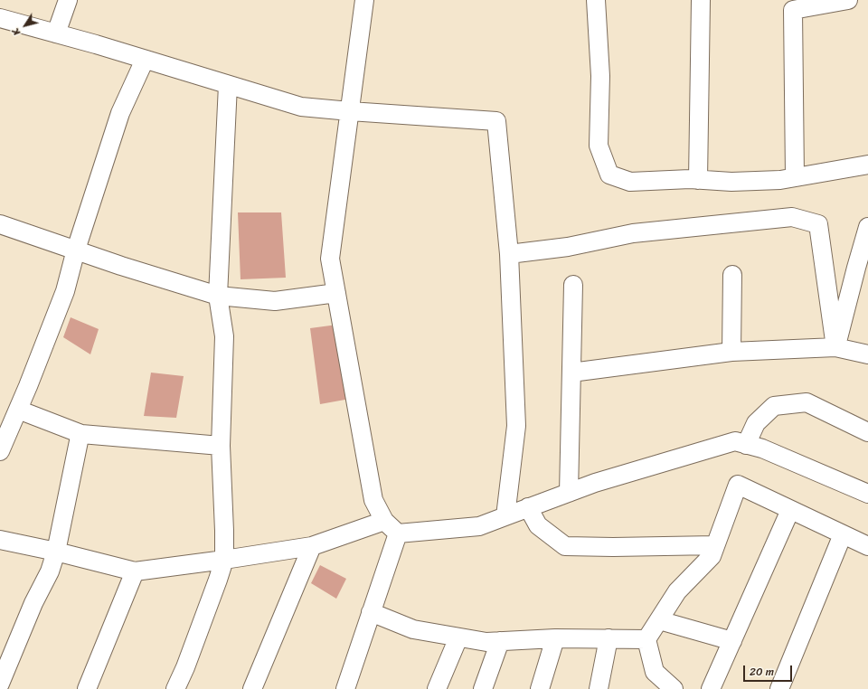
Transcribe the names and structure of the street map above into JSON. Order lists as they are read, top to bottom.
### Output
{
  "scale_bar": "20 m",
  "north": "bottom left"
}
